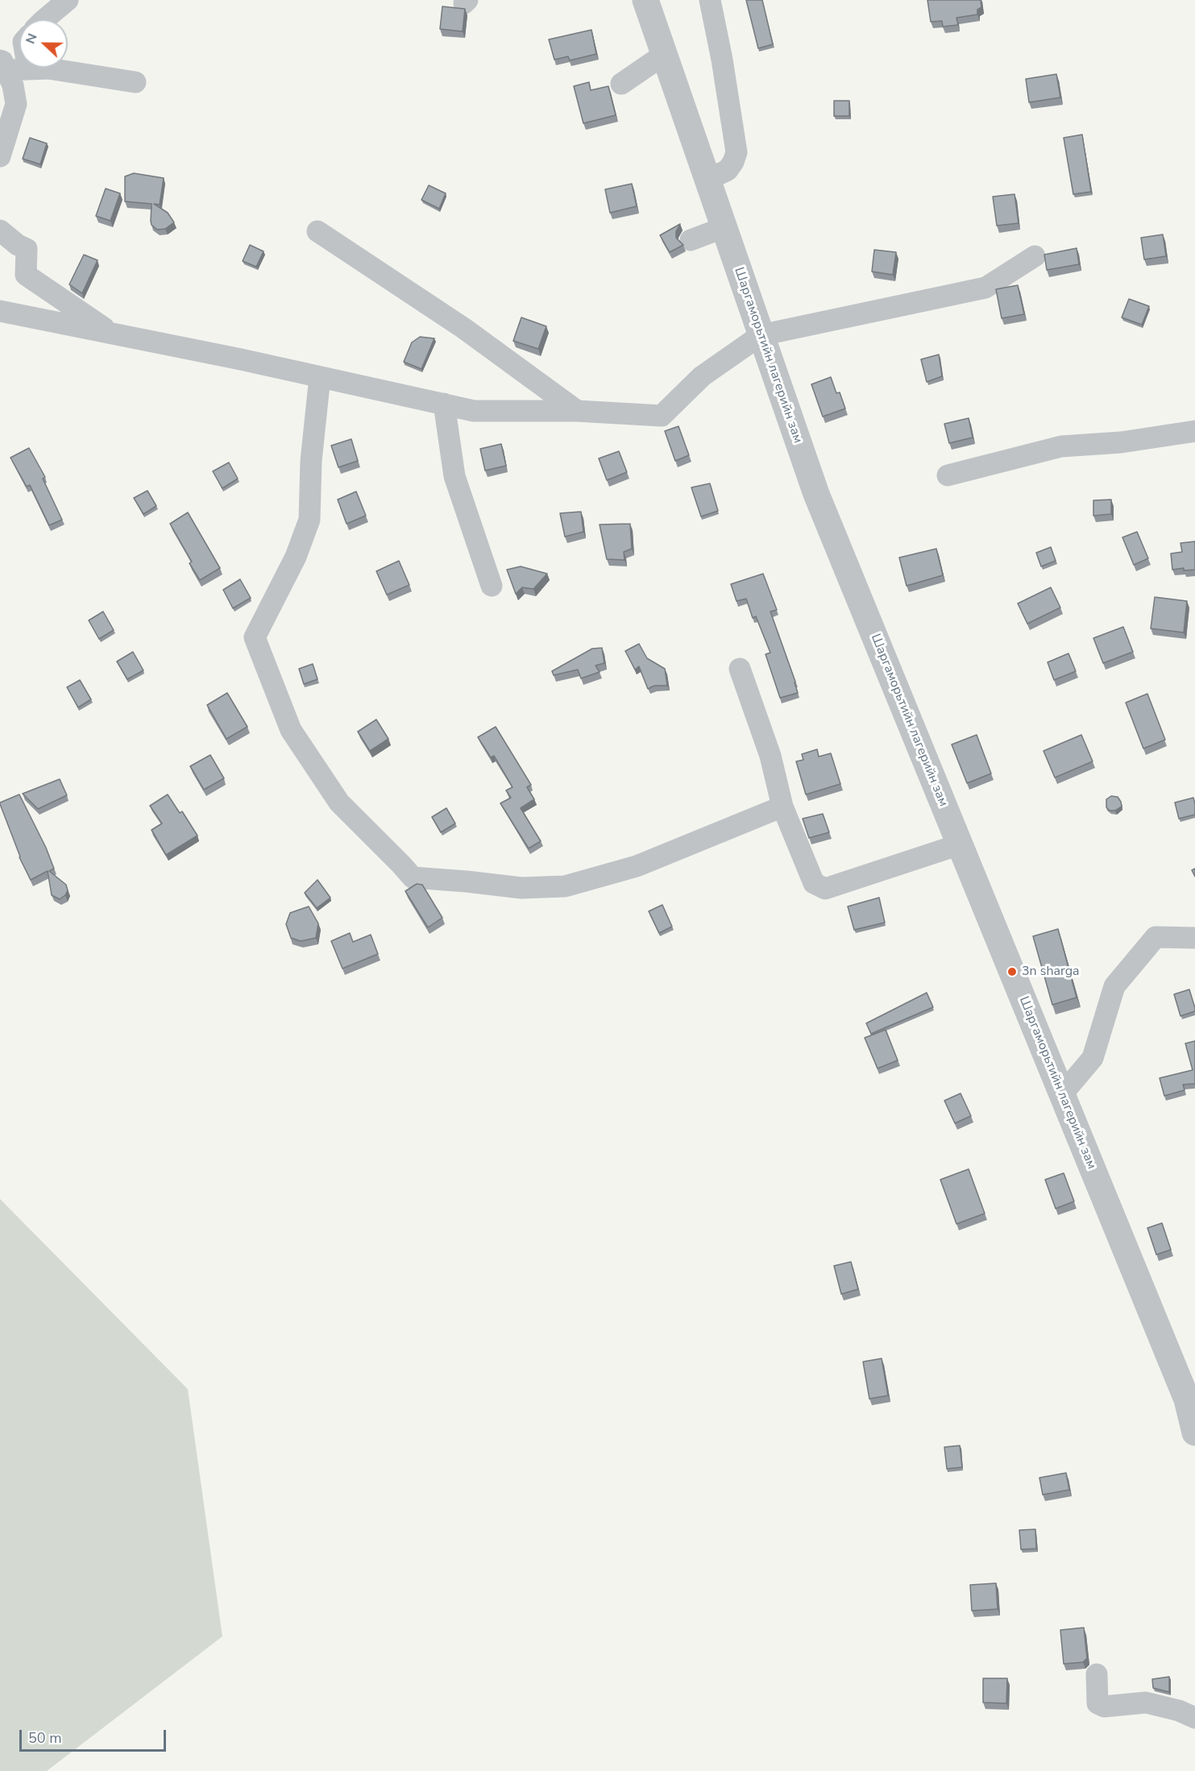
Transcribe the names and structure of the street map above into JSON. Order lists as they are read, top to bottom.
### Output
{
  "streets": {
    "street": ["Шаргаморьтийн лагерийн зам"]
  },
  "places": ["3n sharga"],
  "scale_bar": "50 m",
  "north": "left"
}
